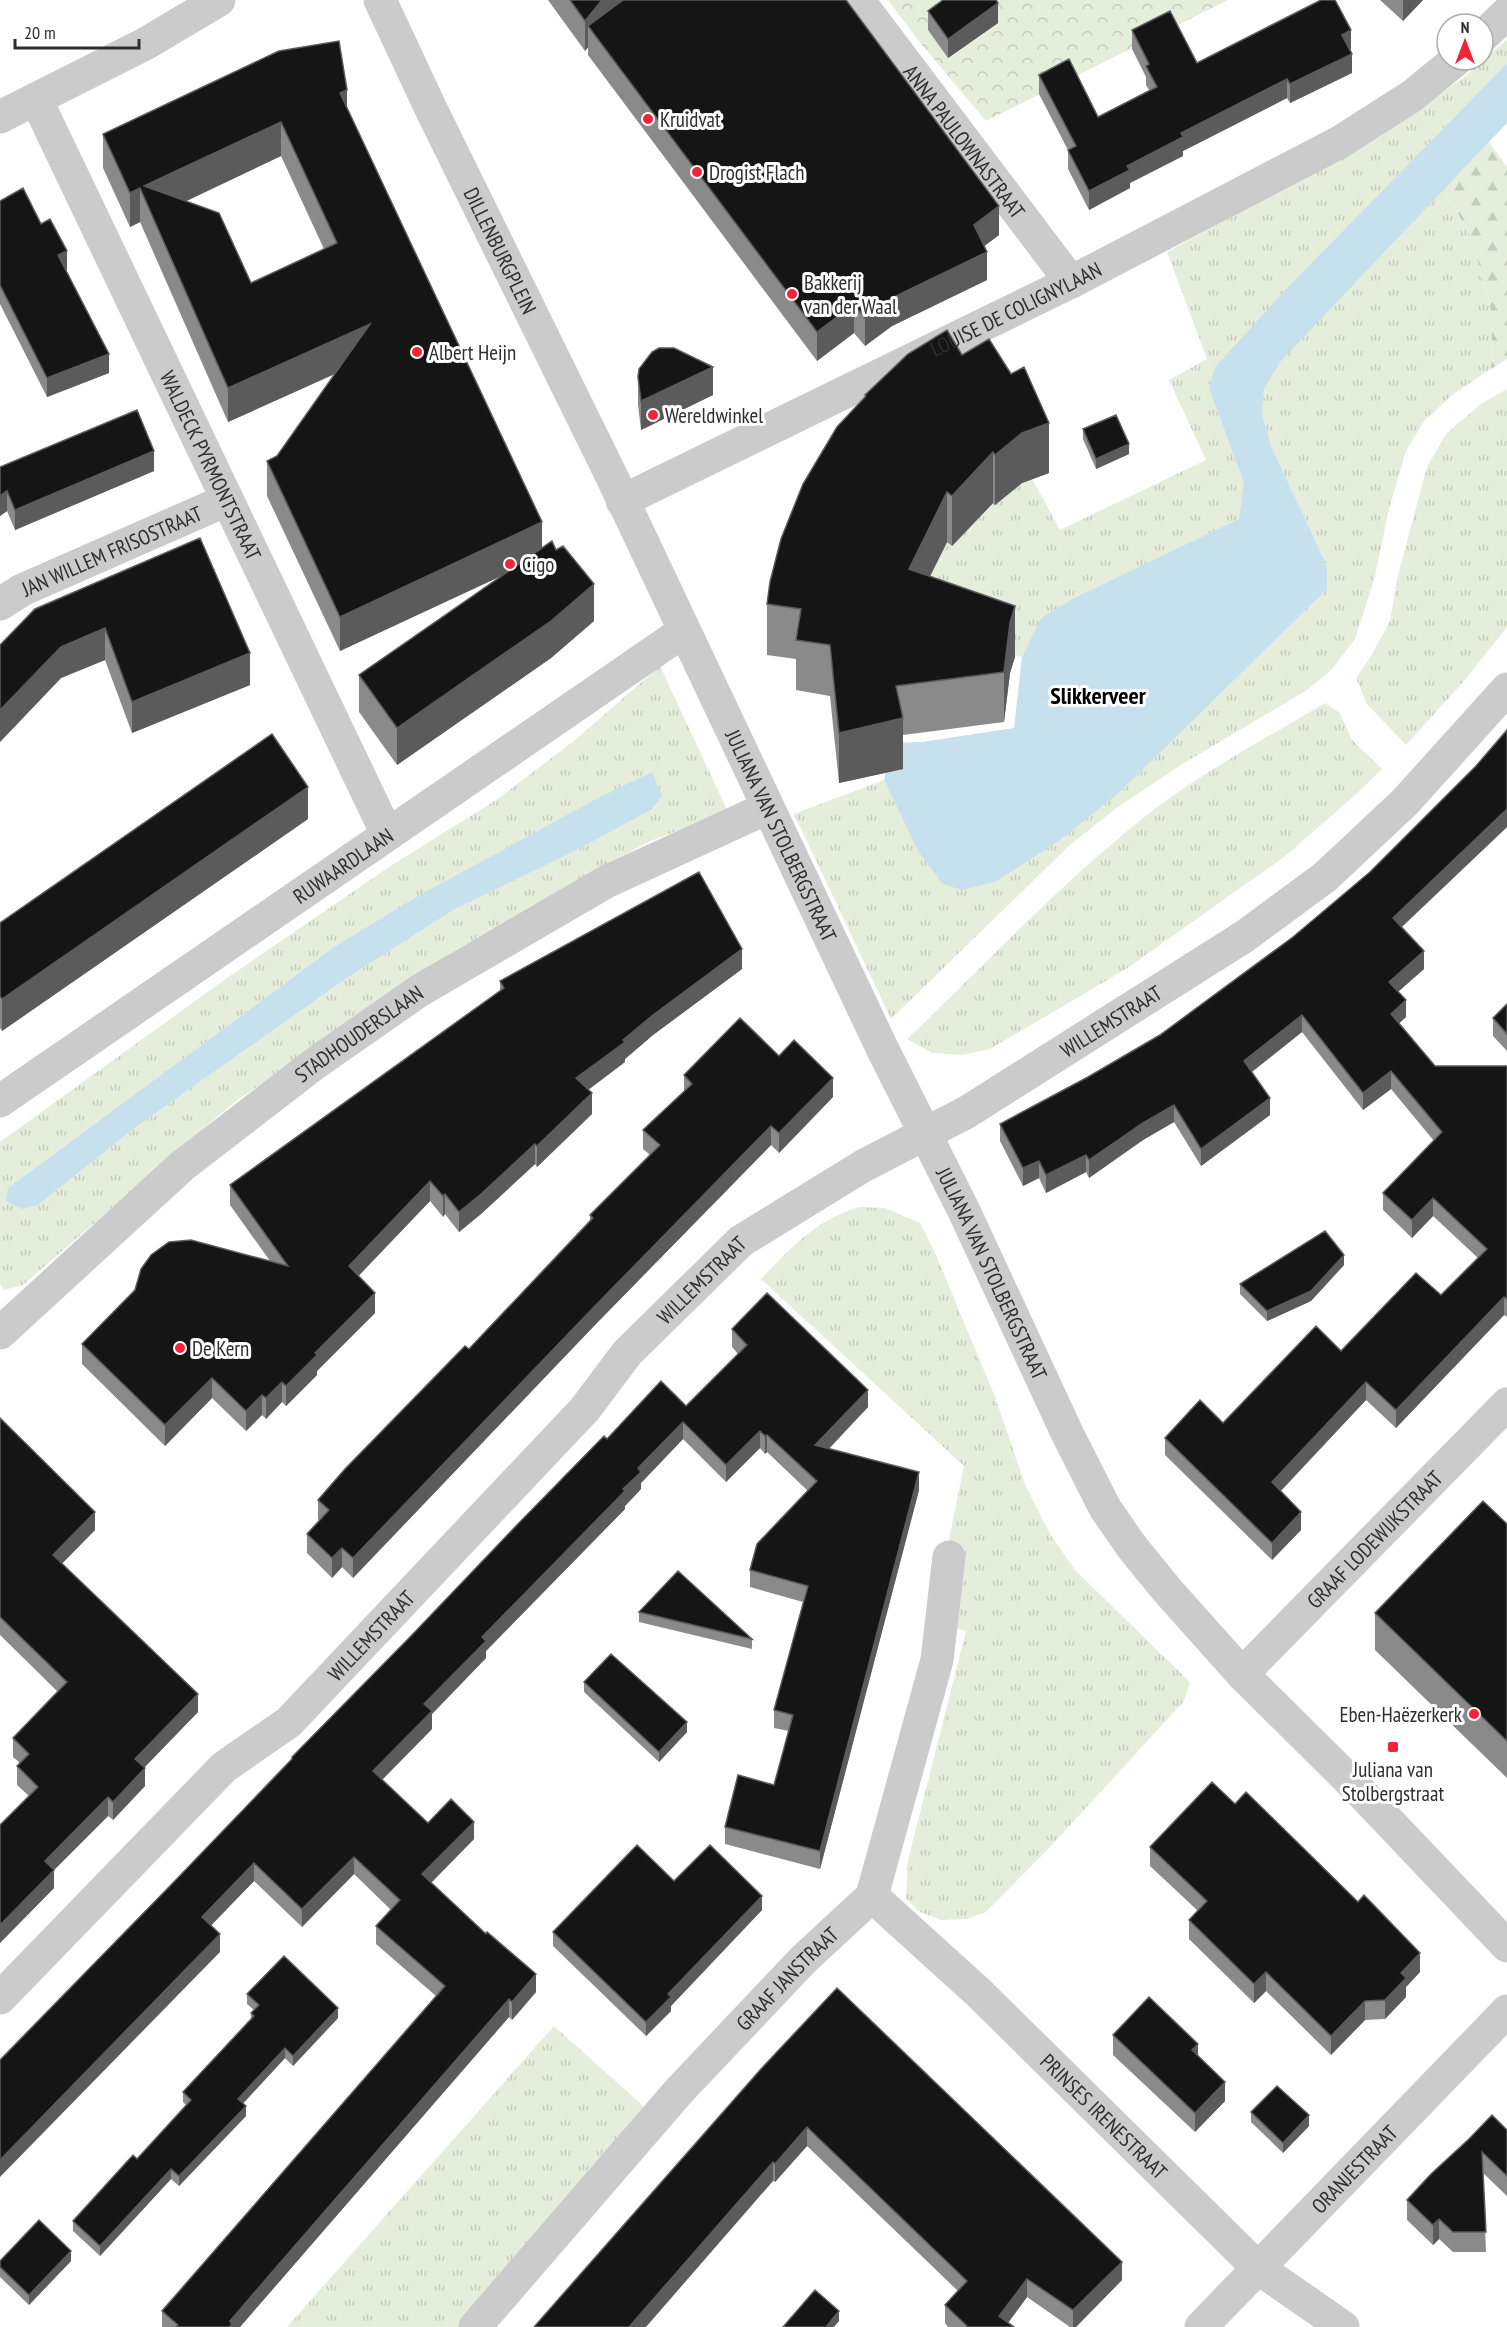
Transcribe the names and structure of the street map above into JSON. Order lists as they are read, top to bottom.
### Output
{
  "streets": {
    "street": [
      "ANNA PAULOWNASTRAAT",
      "DILLENBURGPLEIN",
      "LOUISE DE COLIGNYLAAN",
      "WALDECK PYRMONTSTRAAT",
      "JAN WILLEM FRISOSTRAAT",
      "JULIANA VAN STOLBERGSTRAAT",
      "RUWAARDLAAN",
      "WILLEMSTRAAT",
      "STADHOUDERSLAAN",
      "GRAAF LODEWIJKSTRAAT",
      "GRAAF JANSTRAAT",
      "PRINSES IRENESTRAAT",
      "ORANJESTRAAT"
    ]
  },
  "crossings": [
    ["ANNA PAULOWNASTRAAT", "LOUISE DE COLIGNYLAAN"],
    ["DILLENBURGPLEIN", "LOUISE DE COLIGNYLAAN"],
    ["DILLENBURGPLEIN", "JULIANA VAN STOLBERGSTRAAT"],
    ["LOUISE DE COLIGNYLAAN", "JULIANA VAN STOLBERGSTRAAT"],
    ["WALDECK PYRMONTSTRAAT", "JAN WILLEM FRISOSTRAAT"],
    ["WALDECK PYRMONTSTRAAT", "RUWAARDLAAN"],
    ["JULIANA VAN STOLBERGSTRAAT", "RUWAARDLAAN"],
    ["JULIANA VAN STOLBERGSTRAAT", "WILLEMSTRAAT"],
    ["JULIANA VAN STOLBERGSTRAAT", "STADHOUDERSLAAN"],
    ["JULIANA VAN STOLBERGSTRAAT", "GRAAF LODEWIJKSTRAAT"],
    ["GRAAF JANSTRAAT", "PRINSES IRENESTRAAT"],
    ["PRINSES IRENESTRAAT", "ORANJESTRAAT"]
  ],
  "districts": ["Slikkerveer"],
  "places": {
    "other": [
      "Kruidvat",
      "Drogist Flach",
      "Bakkerij van der Waal",
      "Albert Heijn",
      "Wereldwinkel",
      "Cigo",
      "De Kern",
      "Eben-Haëzerkerk"
    ],
    "transit": ["Juliana van Stolbergstraat"]
  },
  "scale_bar": "20 m",
  "north": "top"
}
